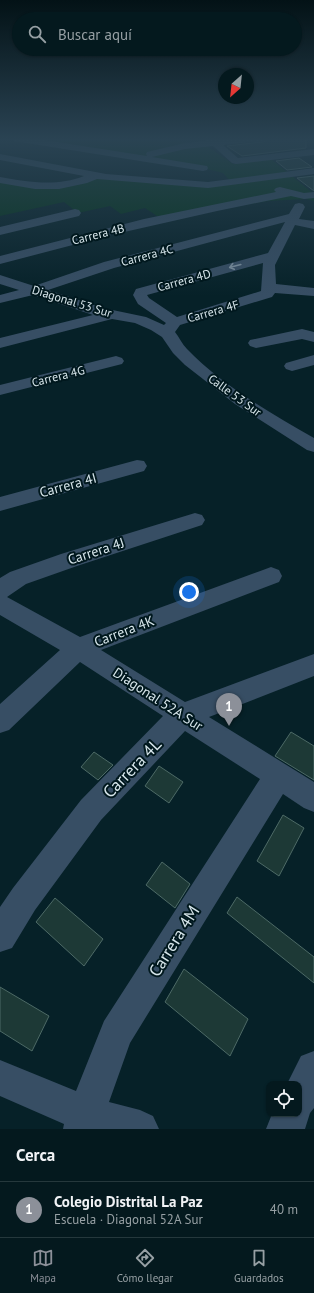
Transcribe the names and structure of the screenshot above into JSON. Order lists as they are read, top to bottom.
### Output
{
  "streets": {
    "street": [
      "Carrera 4B",
      "Carrera 4C",
      "Carrera 4D",
      "Diagonal 53 Sur",
      "Carrera 4F",
      "Carrera 4G",
      "Calle 53 Sur",
      "Carrera 4I",
      "Carrera 4J",
      "Carrera 4K",
      "Diagonal 52A Sur",
      "Carrera 4L",
      "Carrera 4M"
    ]
  },
  "crossings": [
    ["Carrera 4C", "Diagonal 53 Sur"],
    ["Carrera 4D", "Diagonal 53 Sur"],
    ["Carrera 4D", "Carrera 4F"],
    ["Carrera 4D", "Calle 53 Sur"],
    ["Diagonal 53 Sur", "Carrera 4F"],
    ["Diagonal 53 Sur", "Calle 53 Sur"],
    ["Carrera 4F", "Calle 53 Sur"],
    ["Carrera 4K", "Diagonal 52A Sur"],
    ["Diagonal 52A Sur", "Carrera 4L"],
    ["Diagonal 52A Sur", "Carrera 4M"]
  ],
  "north": "bottom left",
  "page": {
    "search": "Buscar aquí",
    "pins": "1",
    "heading": "Cerca",
    "list": [
      {
        "mark": "1",
        "name": "Colegio Distrital La Paz",
        "note": "Escuela · Diagonal 52A Sur",
        "value": "40 m"
      }
    ],
    "nav": ["Mapa", "Cómo llegar", "Guardados"]
  }
}
